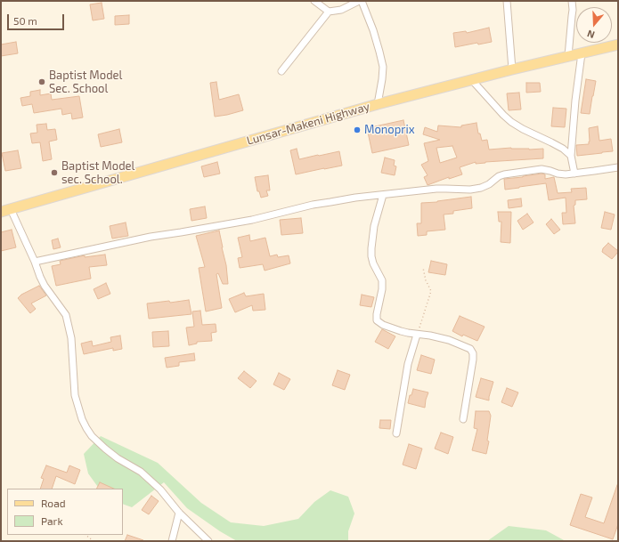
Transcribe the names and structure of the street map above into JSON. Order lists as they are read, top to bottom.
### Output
{
  "streets": {
    "main road": ["Lunsar-Makeni Highway"]
  },
  "places": ["Baptist Model Sec. School", "Monoprix", "Baptist Model sec. School."],
  "legend": ["Road", "Park"],
  "scale_bar": "50 m",
  "north": "bottom"
}
